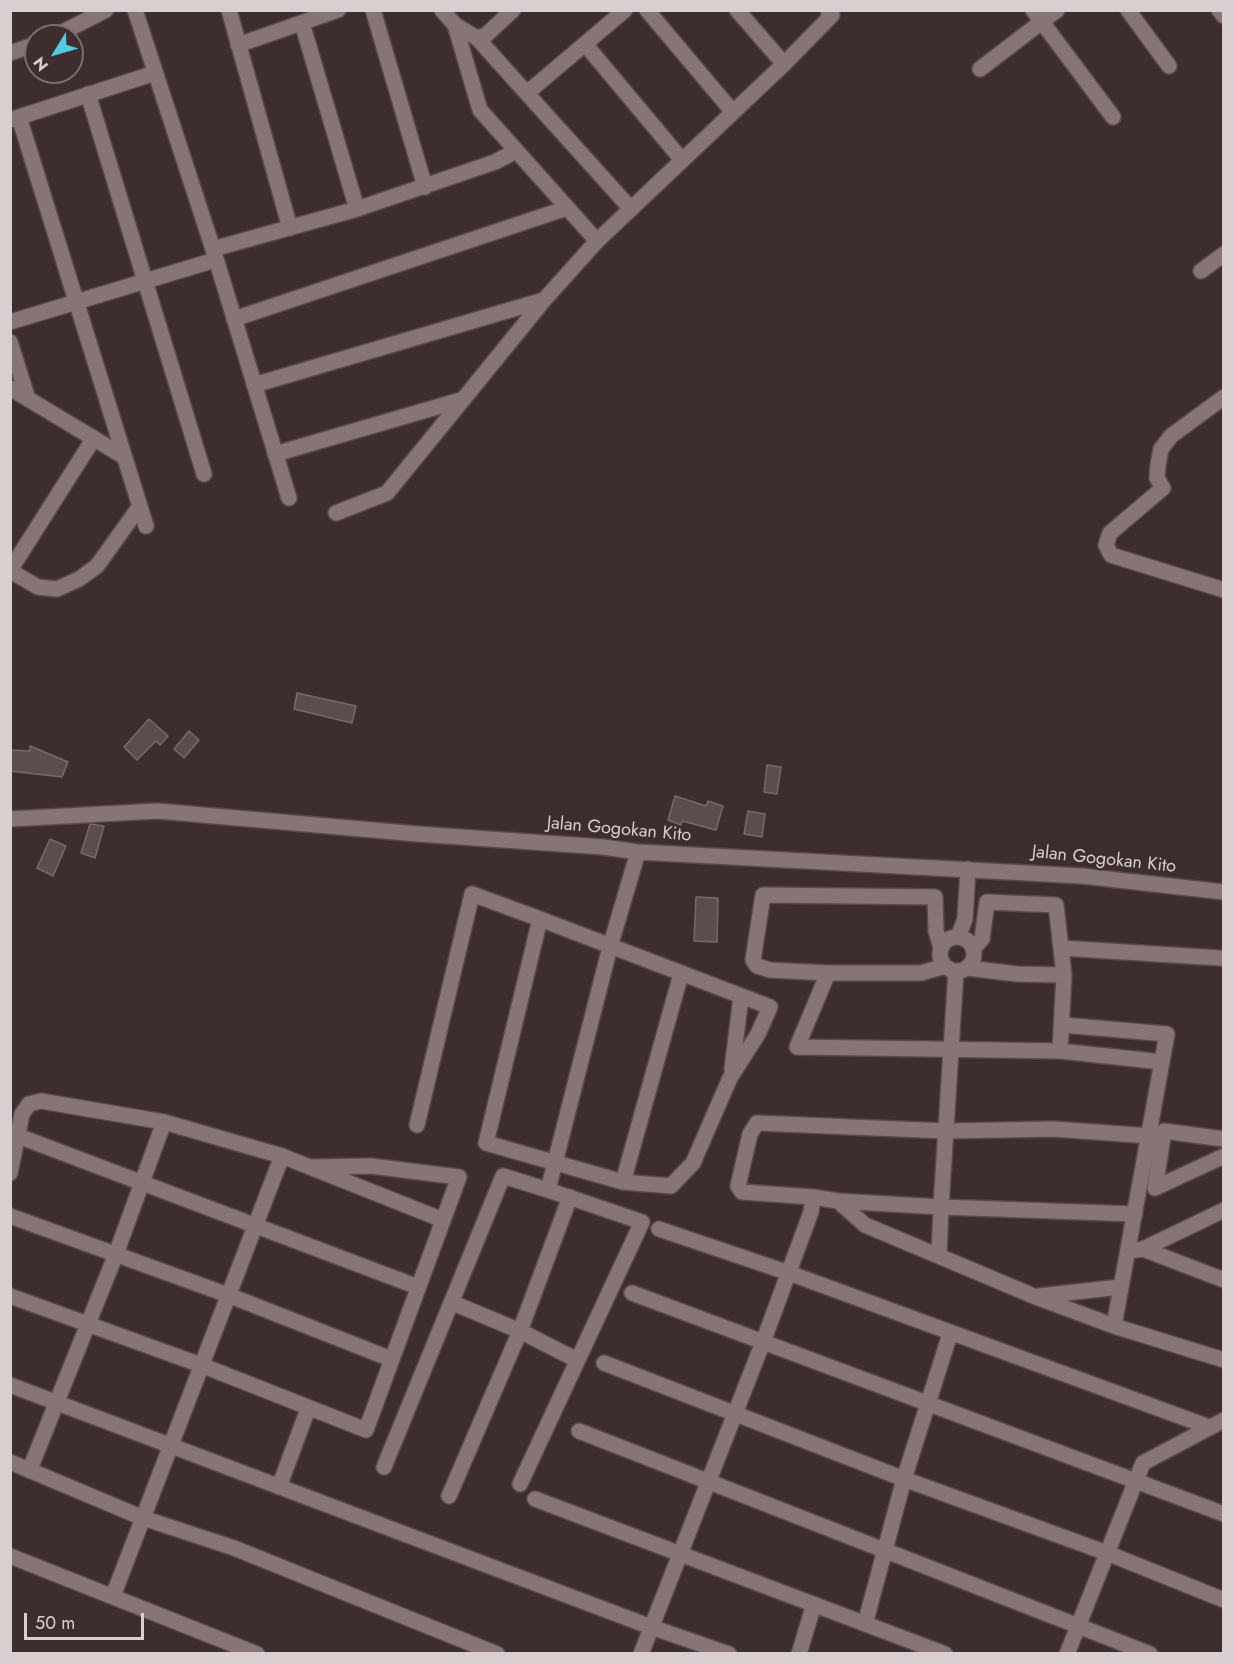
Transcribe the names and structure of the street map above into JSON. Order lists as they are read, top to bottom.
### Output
{
  "streets": {
    "street": ["Jalan Gogokan Kito"]
  },
  "scale_bar": "50 m",
  "north": "bottom left"
}
